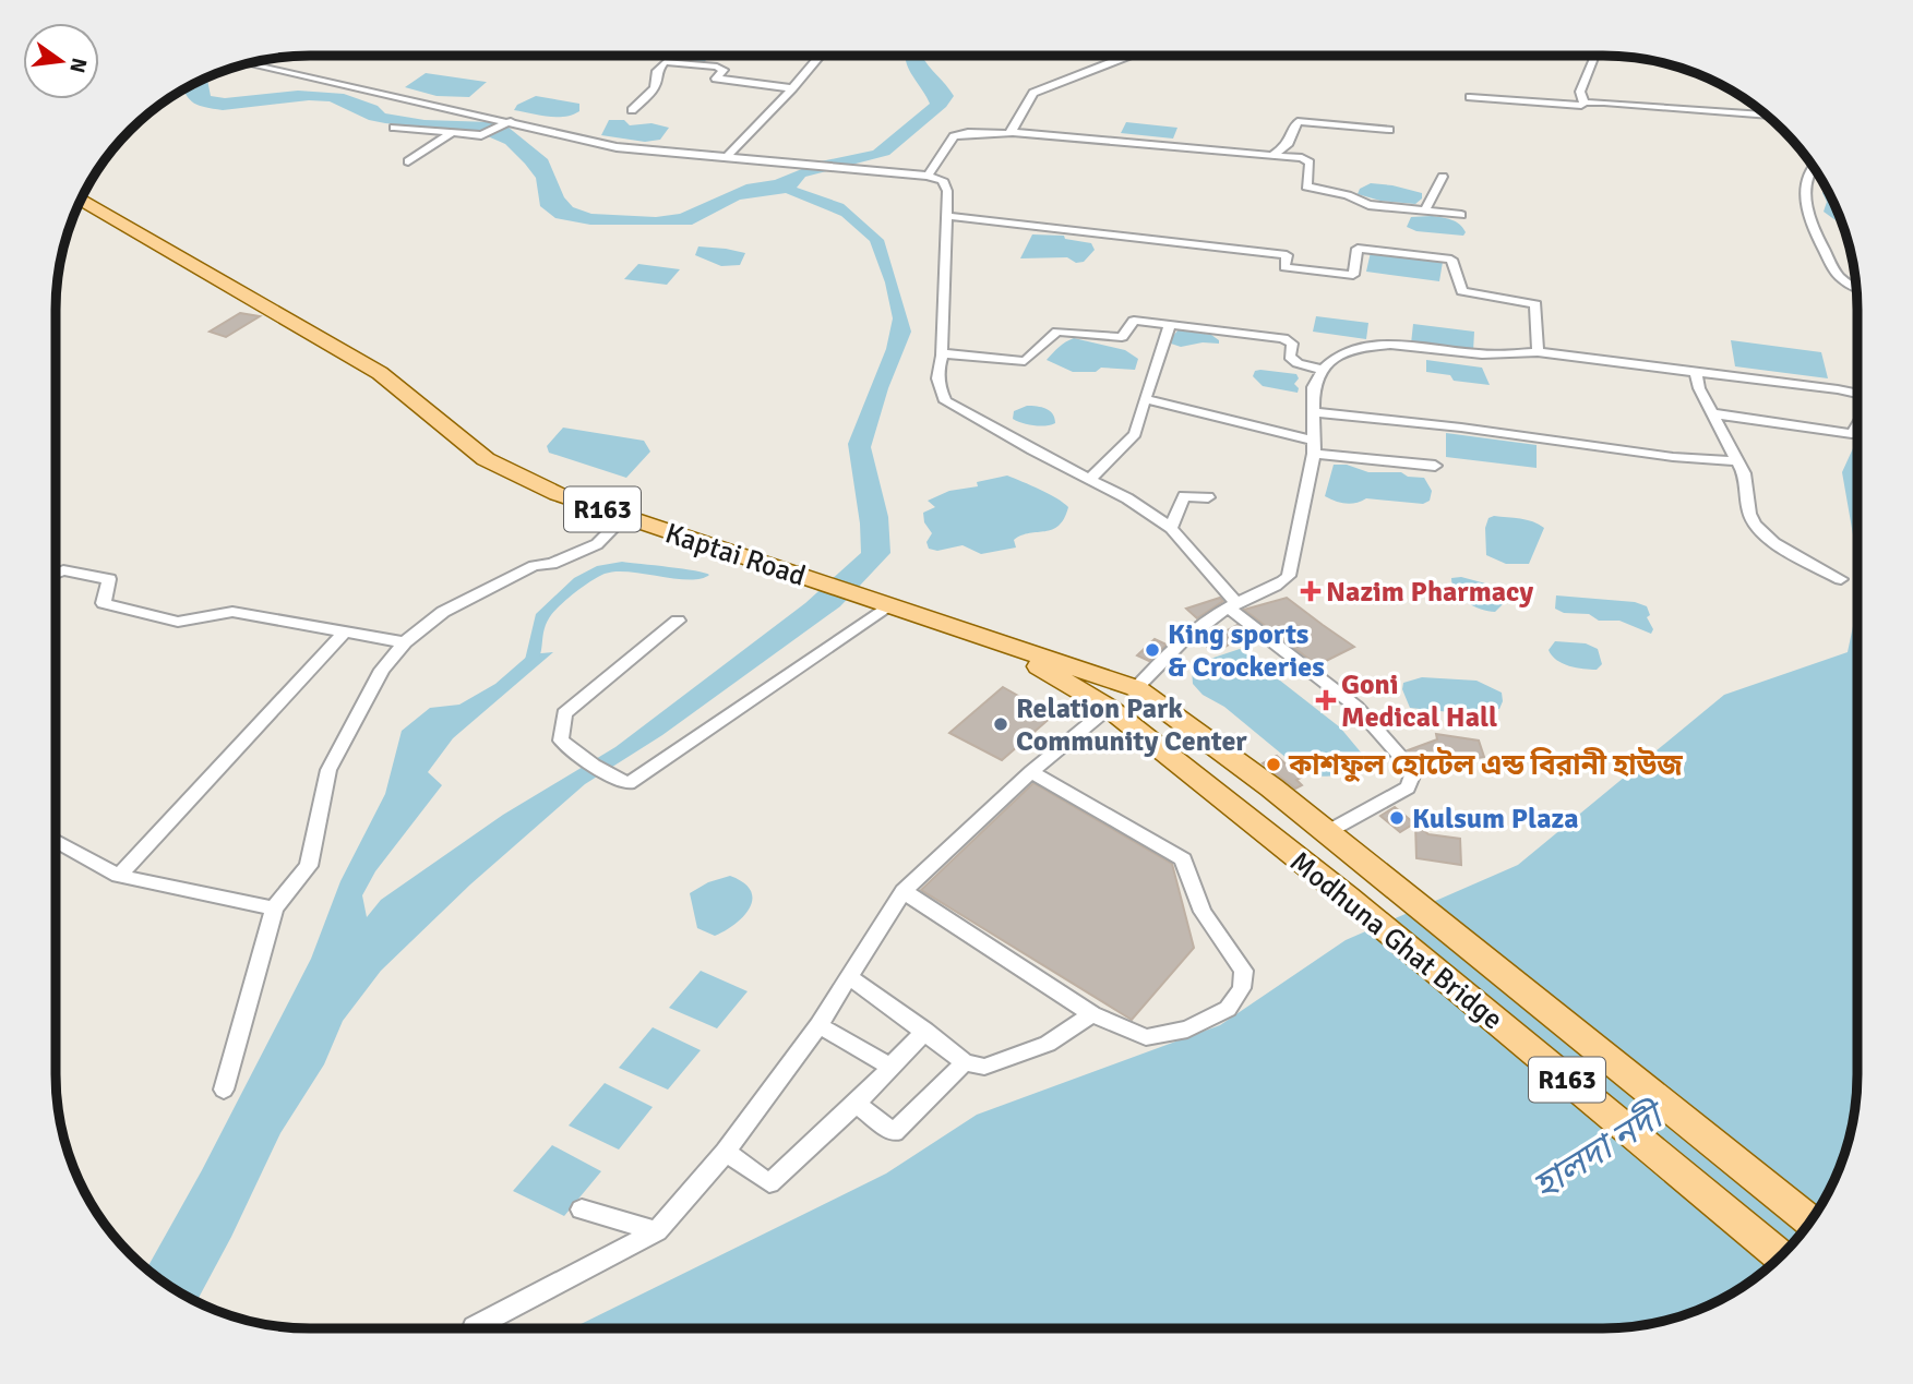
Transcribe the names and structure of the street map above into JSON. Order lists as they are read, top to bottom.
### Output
{
  "streets": {
    "main road": ["R163", "Kaptai Road", "Modhuna Ghat Bridge"]
  },
  "crossings": [
    ["R163", "Kaptai Road"],
    ["R163", "Modhuna Ghat Bridge"],
    ["Kaptai Road", "Modhuna Ghat Bridge"]
  ],
  "water": ["হালদা নদী"],
  "places": {
    "health": ["Nazim Pharmacy", "Goni Medical Hall"],
    "other": [
      "King sports & Crockeries",
      "Relation Park Community Center",
      "কাশফুল হোটেল এন্ড বিরানী হাউজ",
      "Kulsum Plaza"
    ]
  },
  "north": "right"
}
